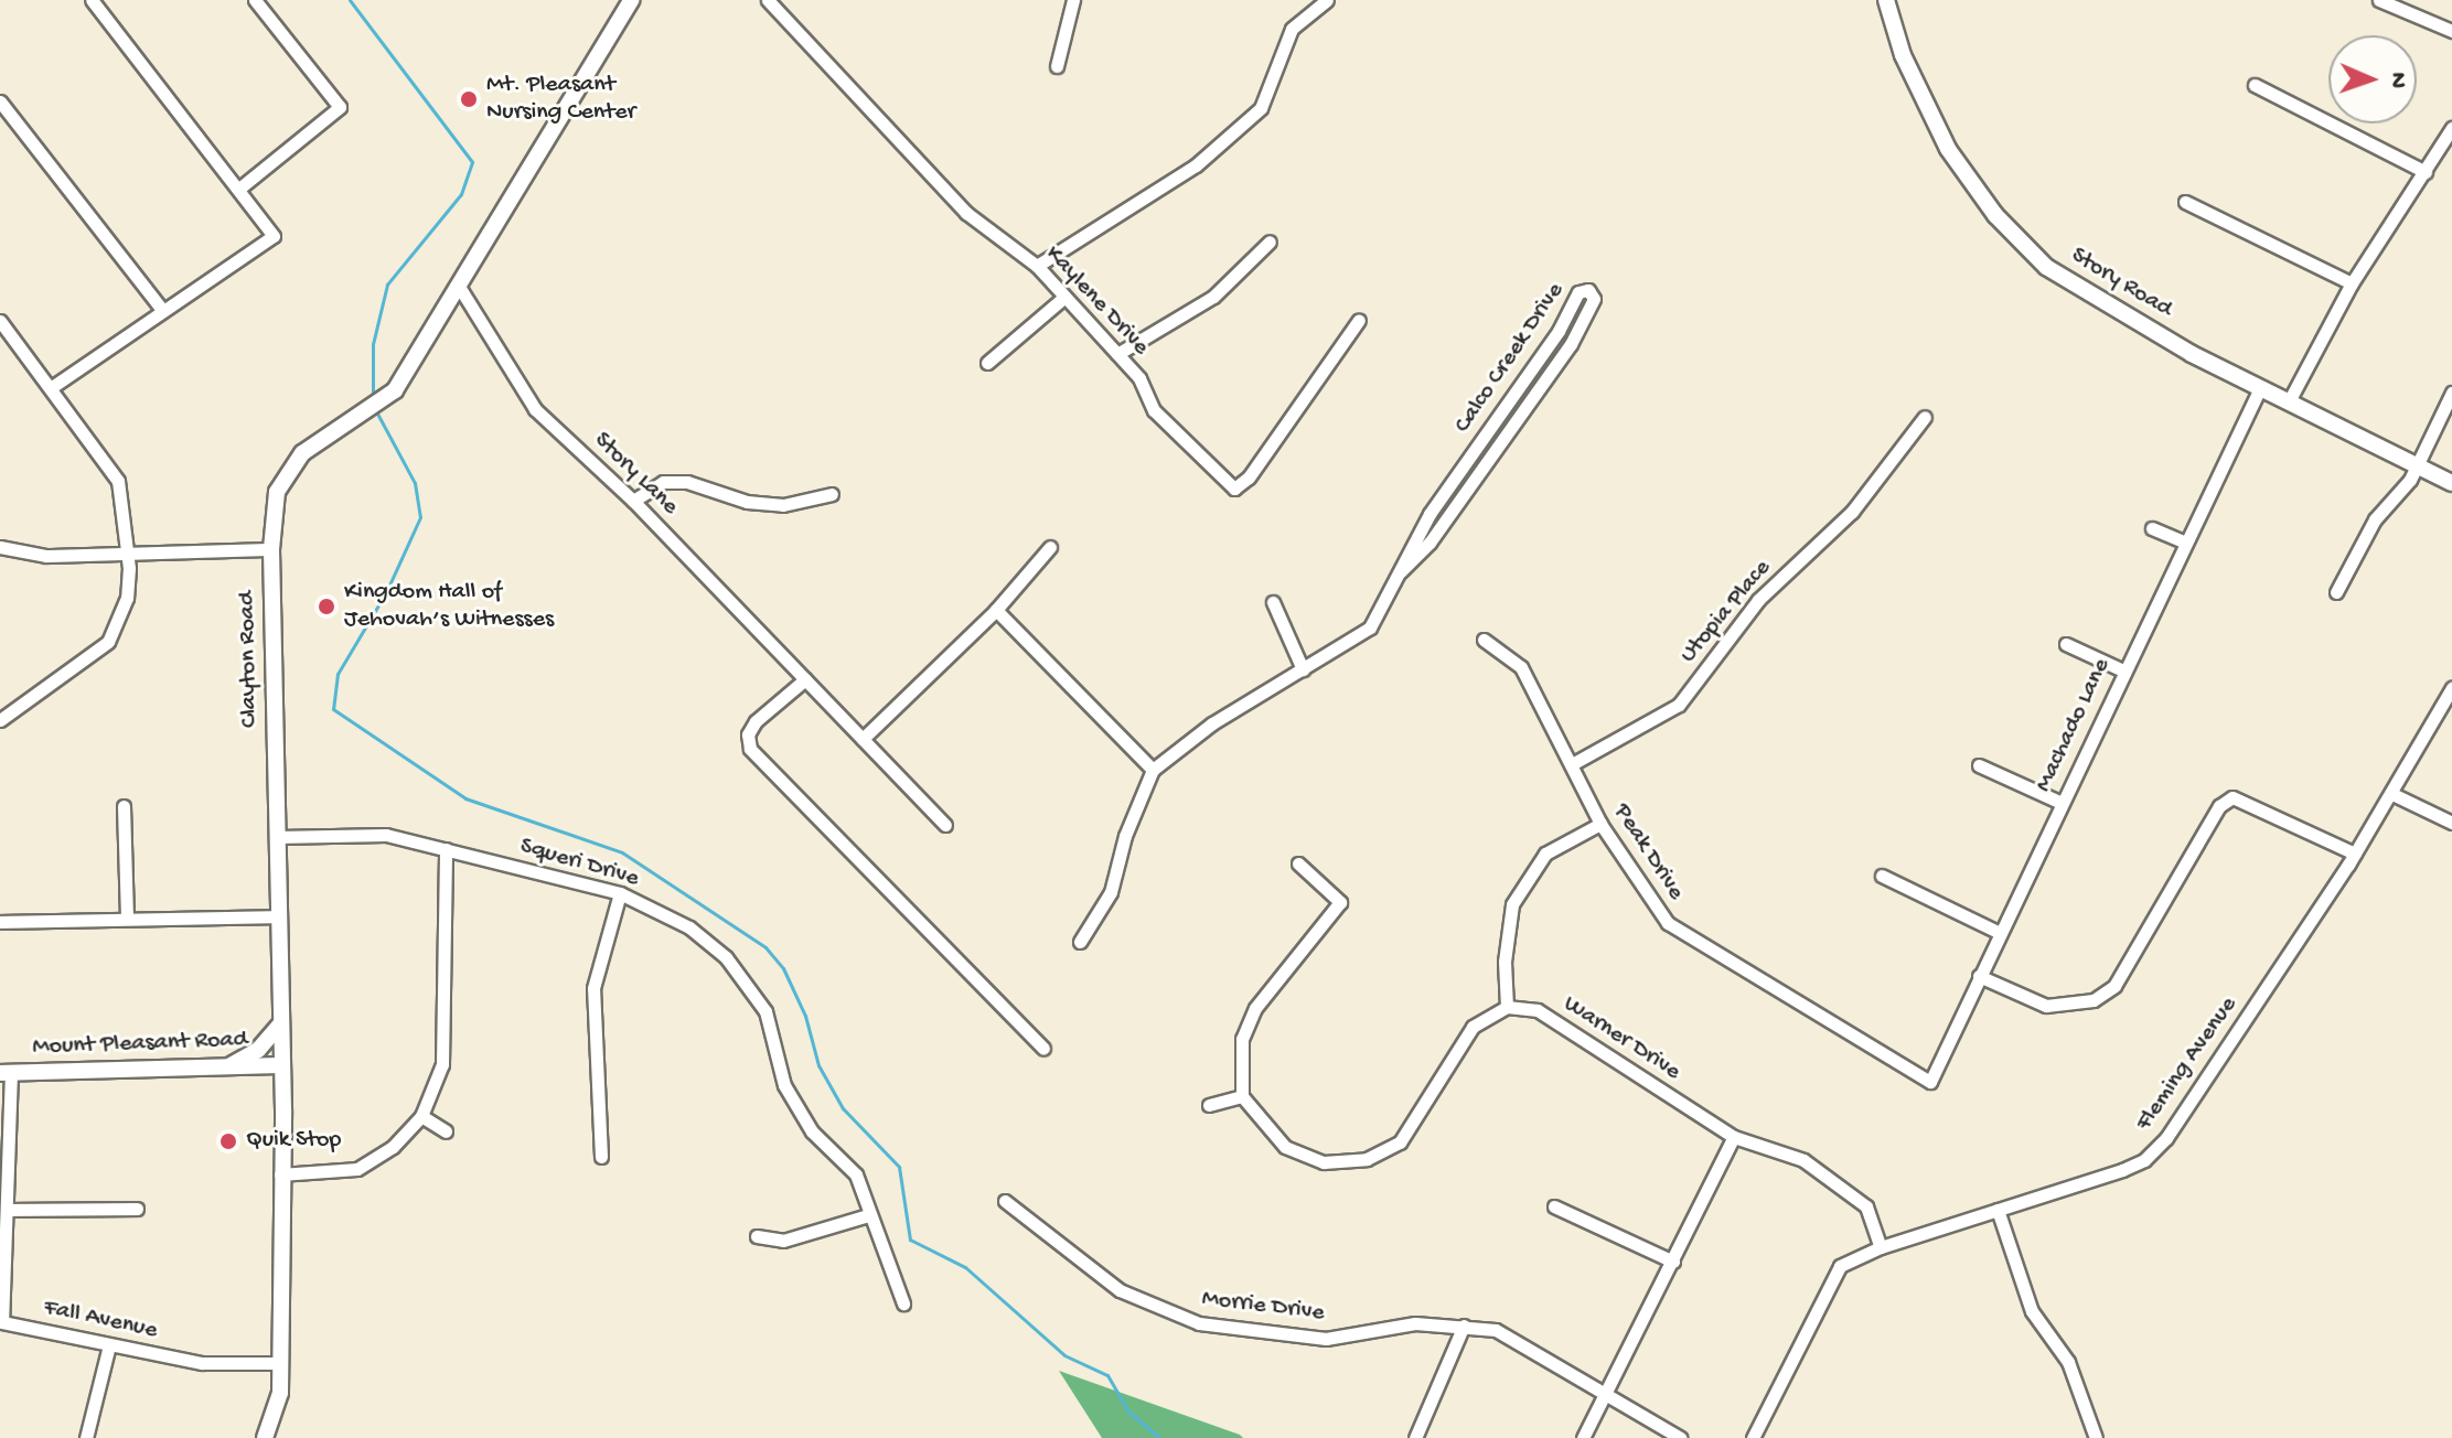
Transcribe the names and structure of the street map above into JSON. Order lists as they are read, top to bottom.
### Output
{
  "streets": {
    "street": [
      "Story Road",
      "Kaylene Drive",
      "Calco Creek Drive",
      "Story Lane",
      "Utopia Place",
      "Clayton Road",
      "Machado Lane",
      "Peak Drive",
      "Squeri Drive",
      "Warner Drive",
      "Mount Pleasant Road",
      "Fleming Avenue",
      "Morrie Drive",
      "Fall Avenue"
    ]
  },
  "crossings": [
    ["Story Road", "Machado Lane"],
    ["Story Lane", "Clayton Road"],
    ["Utopia Place", "Peak Drive"],
    ["Clayton Road", "Squeri Drive"],
    ["Clayton Road", "Mount Pleasant Road"],
    ["Clayton Road", "Fall Avenue"],
    ["Machado Lane", "Peak Drive"],
    ["Warner Drive", "Fleming Avenue"],
    ["Mount Pleasant Road", "Fall Avenue"]
  ],
  "places": ["Mt. Pleasant Nursing Center", "Kingdom Hall of Jehovah’s Witnesses", "Quik Stop"],
  "north": "right"
}
